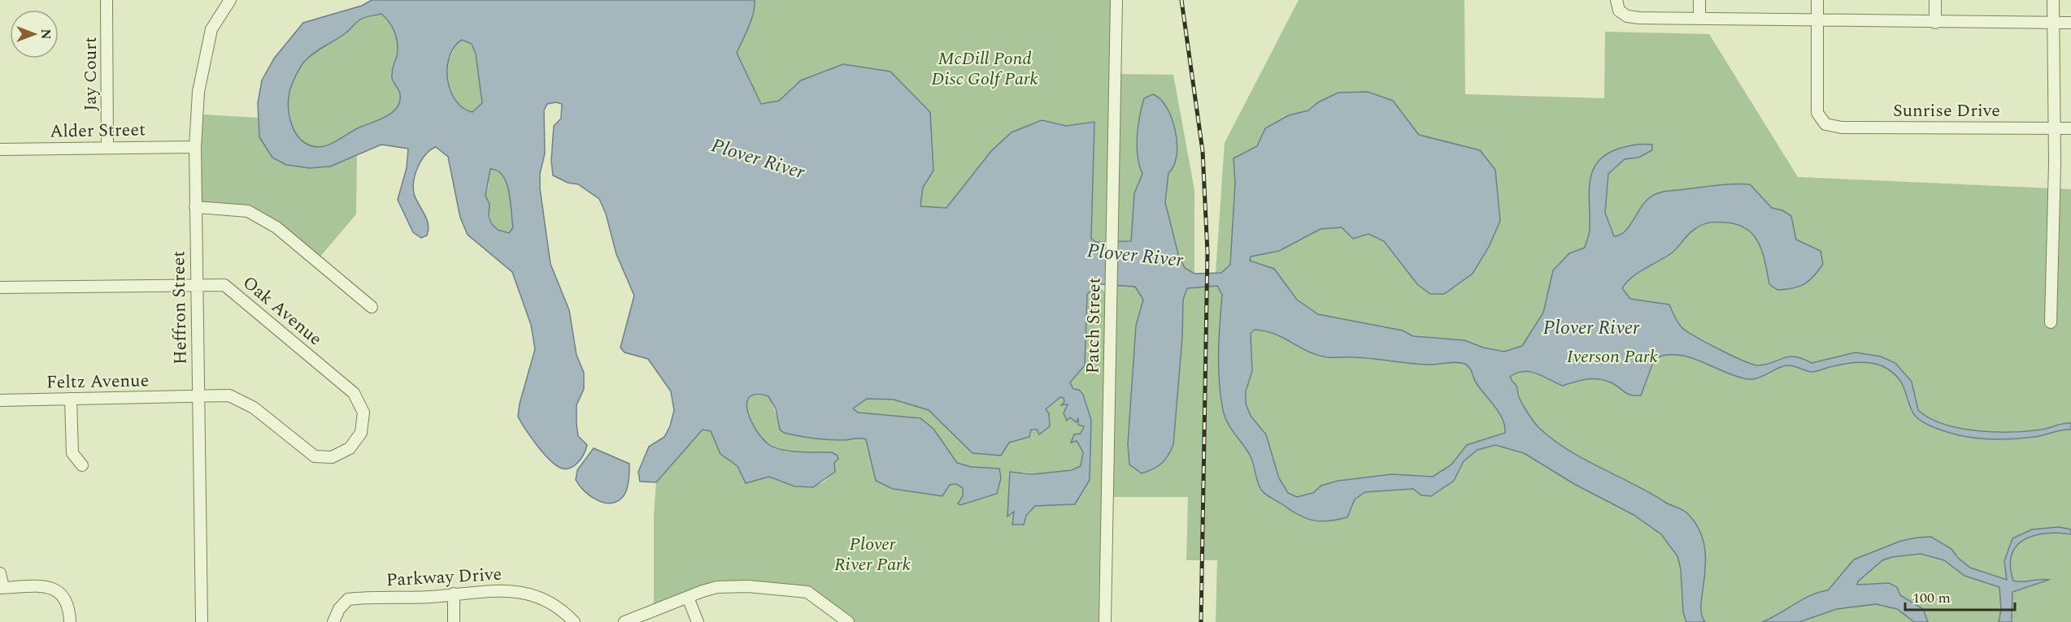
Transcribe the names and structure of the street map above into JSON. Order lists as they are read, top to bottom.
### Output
{
  "streets": {
    "street": [
      "Jay Court",
      "Sunrise Drive",
      "Alder Street",
      "Heffron Street",
      "Oak Avenue",
      "Patch Street",
      "Feltz Avenue",
      "Parkway Drive"
    ]
  },
  "crossings": [
    ["Jay Court", "Alder Street"],
    ["Alder Street", "Heffron Street"],
    ["Heffron Street", "Oak Avenue"],
    ["Heffron Street", "Feltz Avenue"],
    ["Oak Avenue", "Feltz Avenue"]
  ],
  "water": ["Plover River"],
  "parks": ["McDill Pond Disc Golf Park", "Iverson Park", "Plover River Park"],
  "scale_bar": "100 m",
  "north": "right"
}
